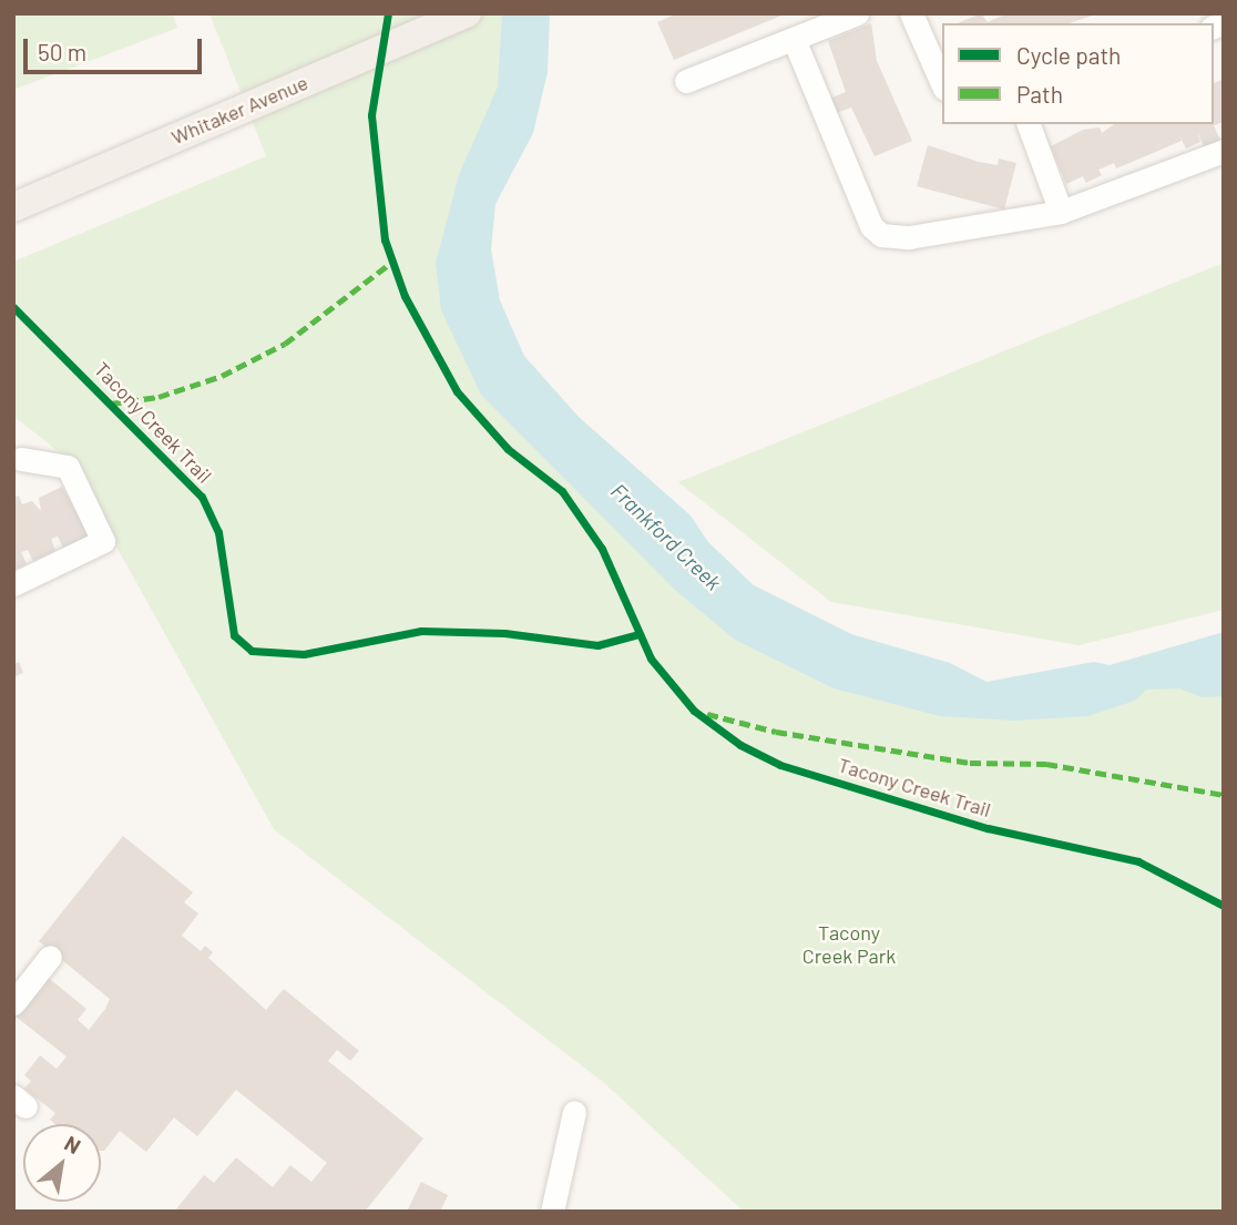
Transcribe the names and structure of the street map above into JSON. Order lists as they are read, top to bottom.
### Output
{
  "streets": {
    "main road": ["Whitaker Avenue"],
    "cycle path": ["Tacony Creek Trail"]
  },
  "water": ["Frankford Creek"],
  "parks": ["Tacony Creek Park"],
  "legend": ["Cycle path", "Path"],
  "scale_bar": "50 m",
  "north": "top right"
}
